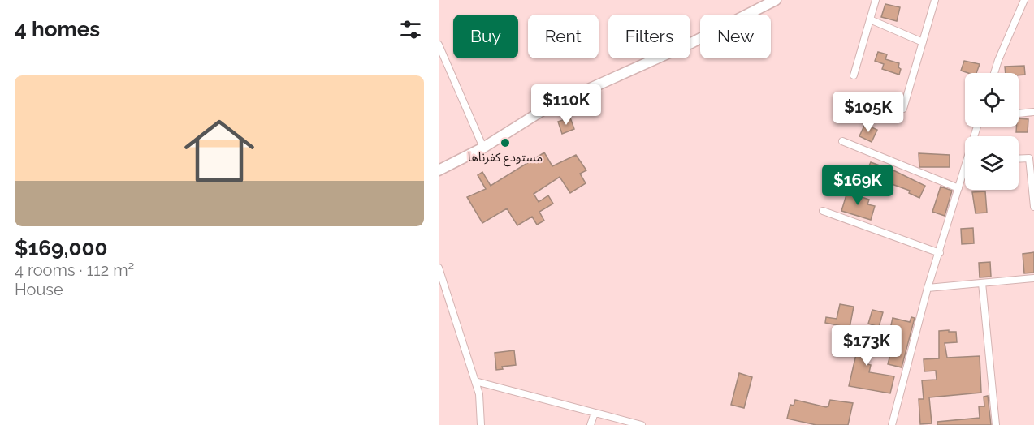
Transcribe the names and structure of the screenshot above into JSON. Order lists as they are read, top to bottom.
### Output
{
  "places": ["مستودع كفرناها"],
  "page": {
    "heading": "4 homes",
    "chip": [
      "Buy",
      "Rent",
      "Filters",
      "New"
    ],
    "list": [
      {
        "name": "$169,000",
        "note": "4 rooms · 112 m² · House"
      }
    ],
    "price": [
      "$110K",
      "$105K",
      "$169K",
      "$173K"
    ]
  }
}
